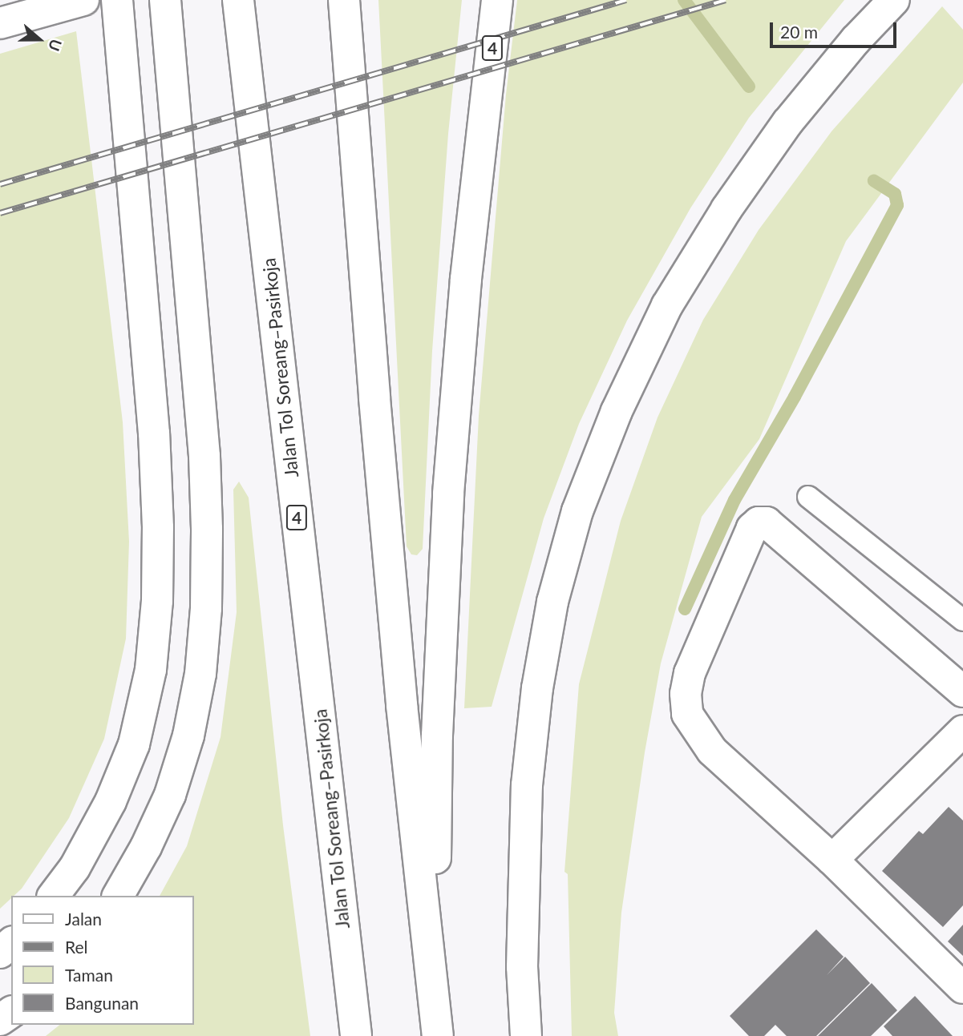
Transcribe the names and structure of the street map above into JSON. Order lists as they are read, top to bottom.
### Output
{
  "streets": {
    "main road": ["4", "Jalan Tol Soreang–Pasirkoja"]
  },
  "legend": [
    "Jalan",
    "Rel",
    "Taman",
    "Bangunan"
  ],
  "scale_bar": "20 m",
  "north": "right"
}
